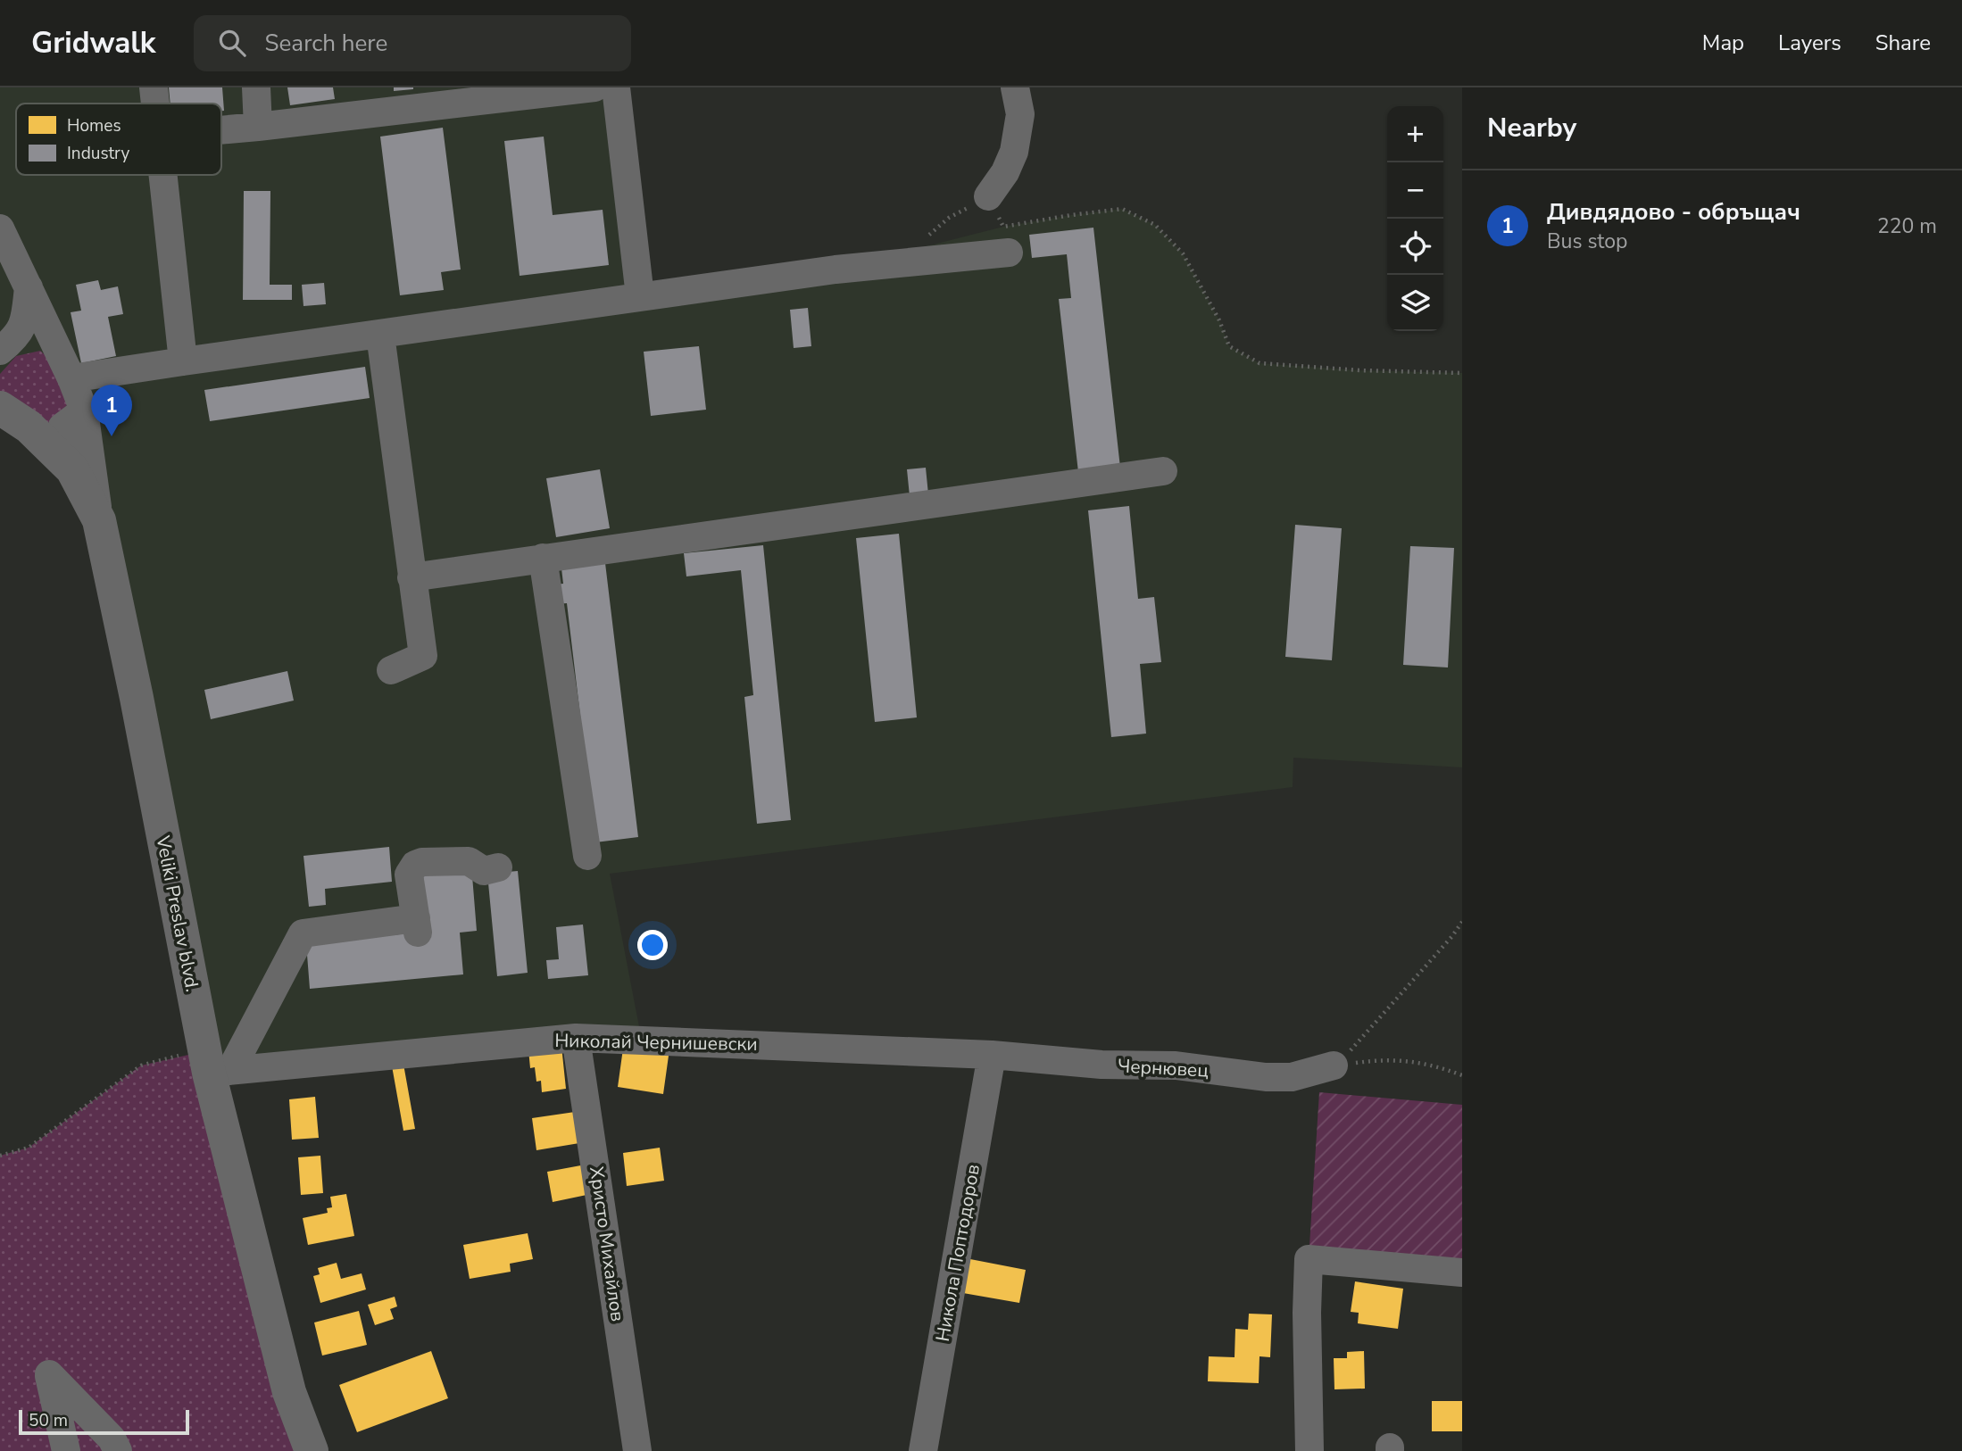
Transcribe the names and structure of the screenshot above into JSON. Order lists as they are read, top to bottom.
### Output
{
  "streets": {
    "main road": ["Veliki Preslav blvd."],
    "street": [
      "Николай Чернишевски",
      "Чернювец",
      "Христо Михайлов",
      "Никола Поптодоров"
    ]
  },
  "crossings": [
    ["Veliki Preslav blvd.", "Николай Чернишевски"],
    ["Николай Чернишевски", "Чернювец"],
    ["Николай Чернишевски", "Христо Михайлов"],
    ["Николай Чернишевски", "Никола Поптодоров"],
    ["Чернювец", "Никола Поптодоров"]
  ],
  "legend": ["Homes", "Industry"],
  "scale_bar": "50 m",
  "page": {
    "header": "Gridwalk",
    "search": "Search here",
    "nav": ["Map", "Layers", "Share"],
    "heading": "Nearby",
    "map_buttons": ["+", "−"],
    "list": [
      {
        "mark": "1",
        "name": "Дивдядово - обръщач",
        "note": "Bus stop",
        "value": "220 m"
      }
    ],
    "pins": "1",
    "scale": "50 m"
  }
}
